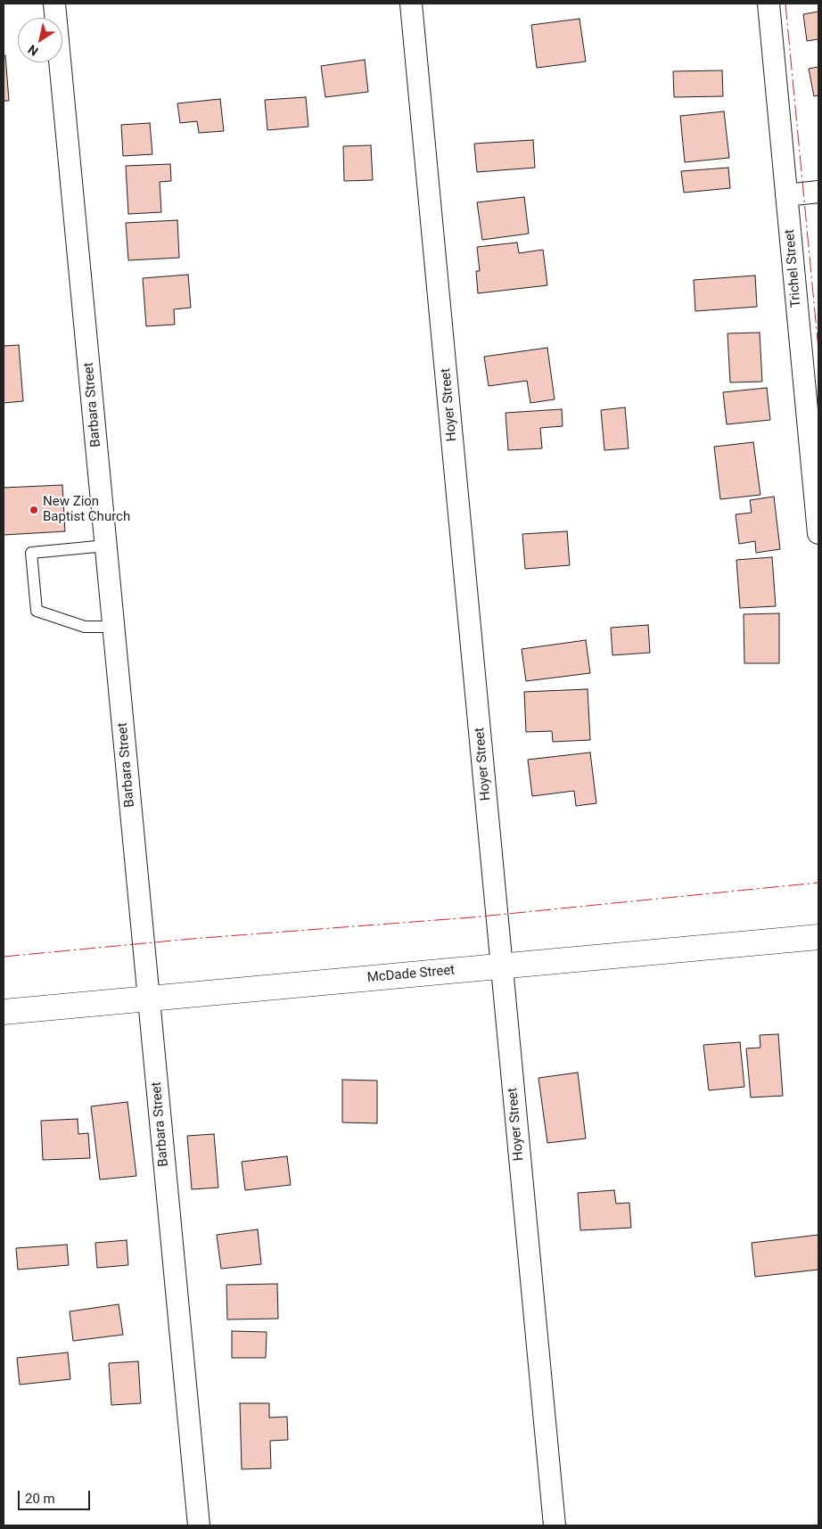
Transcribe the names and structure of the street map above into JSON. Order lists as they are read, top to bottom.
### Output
{
  "streets": {
    "street": [
      "Trichel Street",
      "Barbara Street",
      "Hoyer Street",
      "McDade Street"
    ]
  },
  "crossings": [
    ["Barbara Street", "McDade Street"],
    ["Hoyer Street", "McDade Street"]
  ],
  "places": ["New Zion Baptist Church"],
  "scale_bar": "20 m",
  "north": "bottom left"
}
